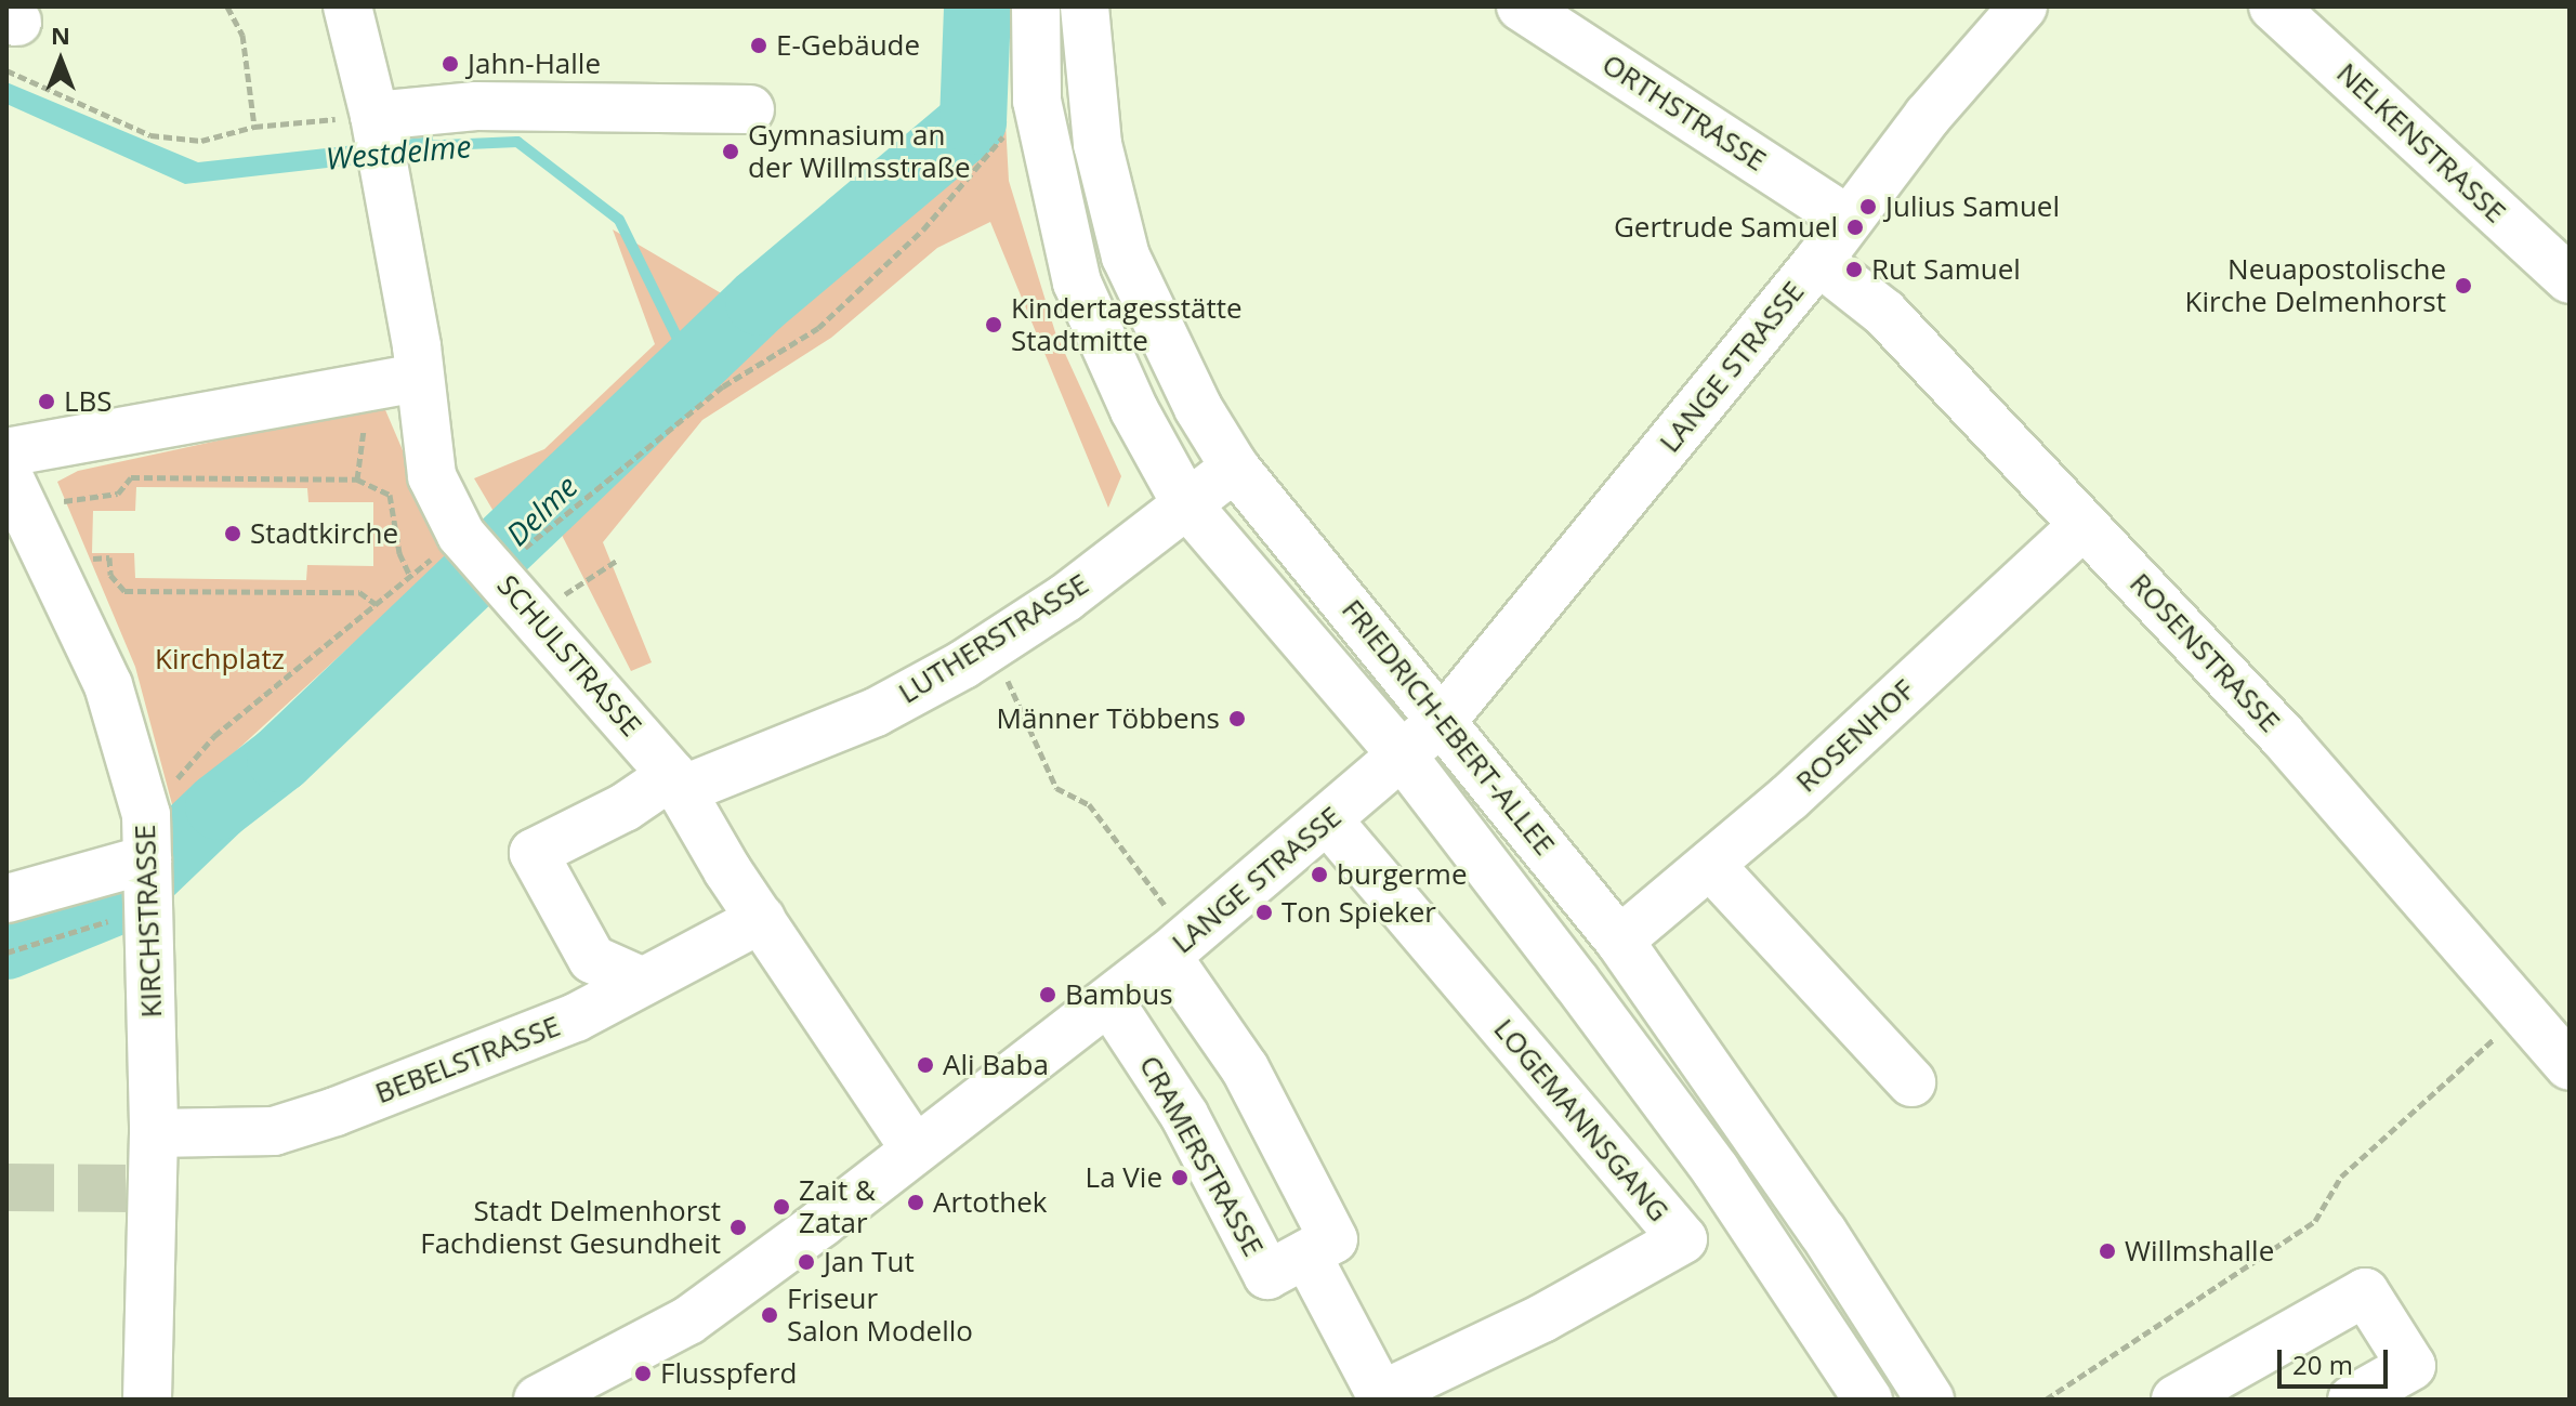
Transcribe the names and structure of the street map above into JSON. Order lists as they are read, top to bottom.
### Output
{
  "streets": {
    "street": [
      "ORTHSTRASSE",
      "NELKENSTRASSE",
      "LANGE STRASSE",
      "LUTHERSTRASSE",
      "ROSENSTRASSE",
      "SCHULSTRASSE",
      "FRIEDRICH-EBERT-ALLEE",
      "ROSENHOF",
      "KIRCHSTRASSE",
      "BEBELSTRASSE",
      "LOGEMANNSGANG",
      "CRAMERSTRASSE"
    ]
  },
  "crossings": [
    ["ORTHSTRASSE", "LANGE STRASSE"],
    ["LANGE STRASSE", "ROSENSTRASSE"],
    ["LANGE STRASSE", "SCHULSTRASSE"],
    ["LANGE STRASSE", "FRIEDRICH-EBERT-ALLEE"],
    ["LANGE STRASSE", "LOGEMANNSGANG"],
    ["LANGE STRASSE", "CRAMERSTRASSE"],
    ["LUTHERSTRASSE", "SCHULSTRASSE"],
    ["LUTHERSTRASSE", "FRIEDRICH-EBERT-ALLEE"],
    ["LUTHERSTRASSE", "BEBELSTRASSE"],
    ["ROSENSTRASSE", "ROSENHOF"],
    ["SCHULSTRASSE", "BEBELSTRASSE"],
    ["FRIEDRICH-EBERT-ALLEE", "ROSENHOF"],
    ["KIRCHSTRASSE", "BEBELSTRASSE"],
    ["LOGEMANNSGANG", "CRAMERSTRASSE"]
  ],
  "water": ["Westdelme", "Delme"],
  "parks": ["Kirchplatz"],
  "places": [
    "E-Gebäude",
    "Jahn-Halle",
    "Gymnasium an der Willmsstraße",
    "Julius Samuel",
    "Gertrude Samuel",
    "Rut Samuel",
    "Neuapostolische Kirche Delmenhorst",
    "Kindertagesstätte Stadtmitte",
    "LBS",
    "Stadtkirche",
    "Männer Többens",
    "burgerme",
    "Ton Spieker",
    "Bambus",
    "Ali Baba",
    "La Vie",
    "Artothek",
    "Zait & Zatar",
    "Stadt Delmenhorst Fachdienst Gesundheit",
    "Willmshalle",
    "Jan Tut",
    "Friseur Salon Modello",
    "Flusspferd"
  ],
  "scale_bar": "20 m",
  "north": "top"
}
